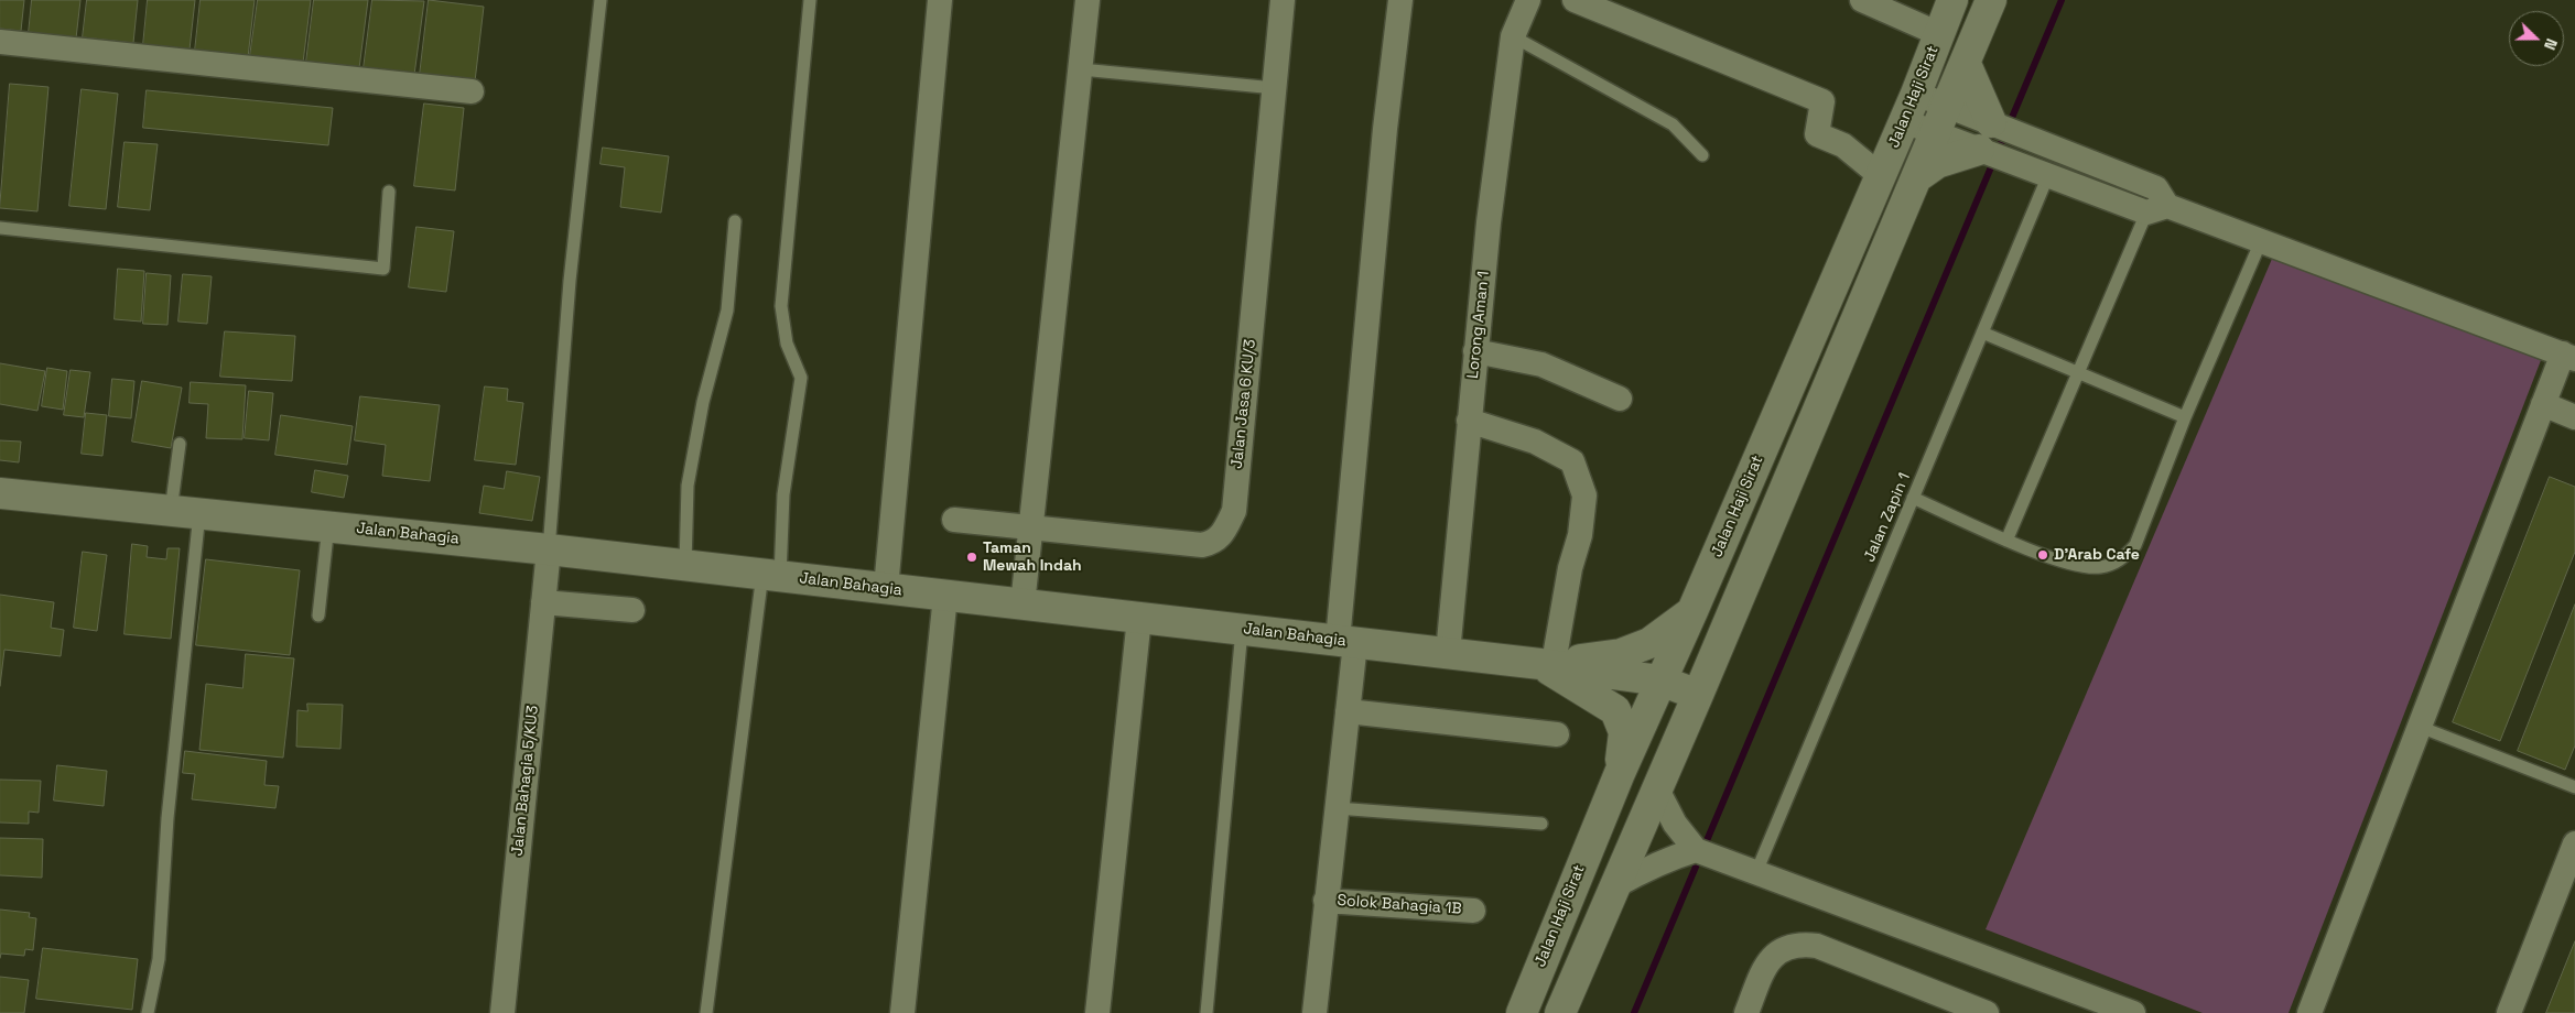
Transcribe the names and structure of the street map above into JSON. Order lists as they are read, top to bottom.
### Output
{
  "streets": {
    "main road": ["Jalan Haji Sirat", "Jalan Bahagia"],
    "street": [
      "Lorong Aman 1",
      "Jalan Jasa 6 KU/3",
      "Jalan Bahagia 5/KU3",
      "Solok Bahagia 1B"
    ],
    "lane": ["Jalan Zapin 1"]
  },
  "crossings": [
    ["Jalan Haji Sirat", "Jalan Bahagia"],
    ["Lorong Aman 1", "Jalan Bahagia"],
    ["Jalan Bahagia", "Jalan Bahagia 5/KU3"]
  ],
  "places": ["D'Arab Cafe", "Taman Mewah Indah"],
  "north": "right"
}
